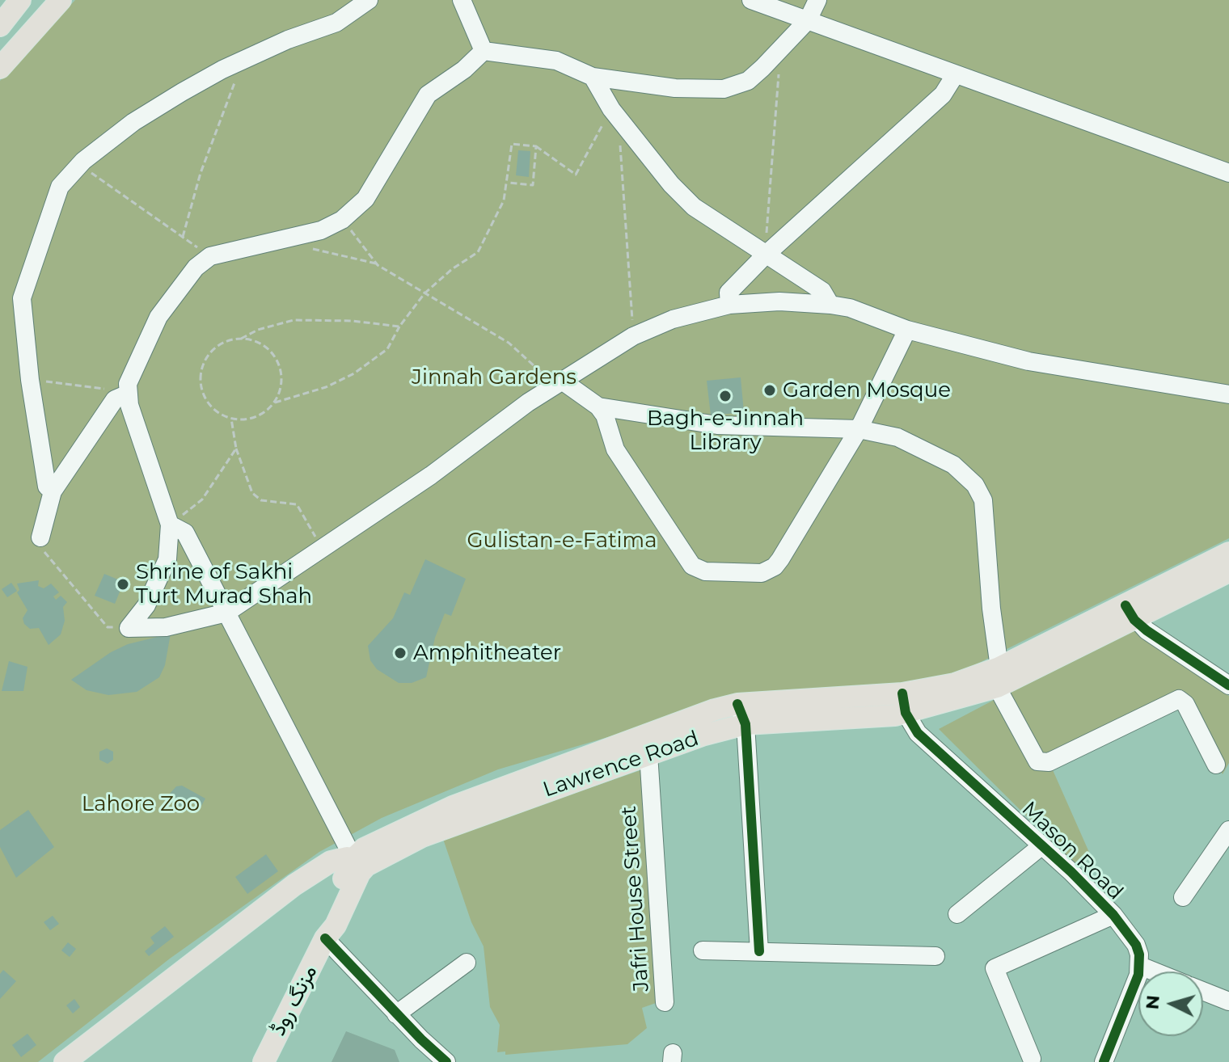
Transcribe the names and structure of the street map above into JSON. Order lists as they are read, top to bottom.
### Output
{
  "streets": {
    "main road": ["Lawrence Road", "مزنگ روڈ"],
    "street": ["Mason Road", "Jafri House Street"]
  },
  "crossings": [
    ["Lawrence Road", "Jafri House Street"],
    ["Lawrence Road", "مزنگ روڈ"]
  ],
  "parks": ["Jinnah Gardens", "Gulistan-e-Fatima", "Lahore Zoo"],
  "places": [
    "Garden Mosque",
    "Bagh-e-Jinnah Library",
    "Shrine of Sakhi Turt Murad Shah",
    "Amphitheater"
  ],
  "north": "left"
}
